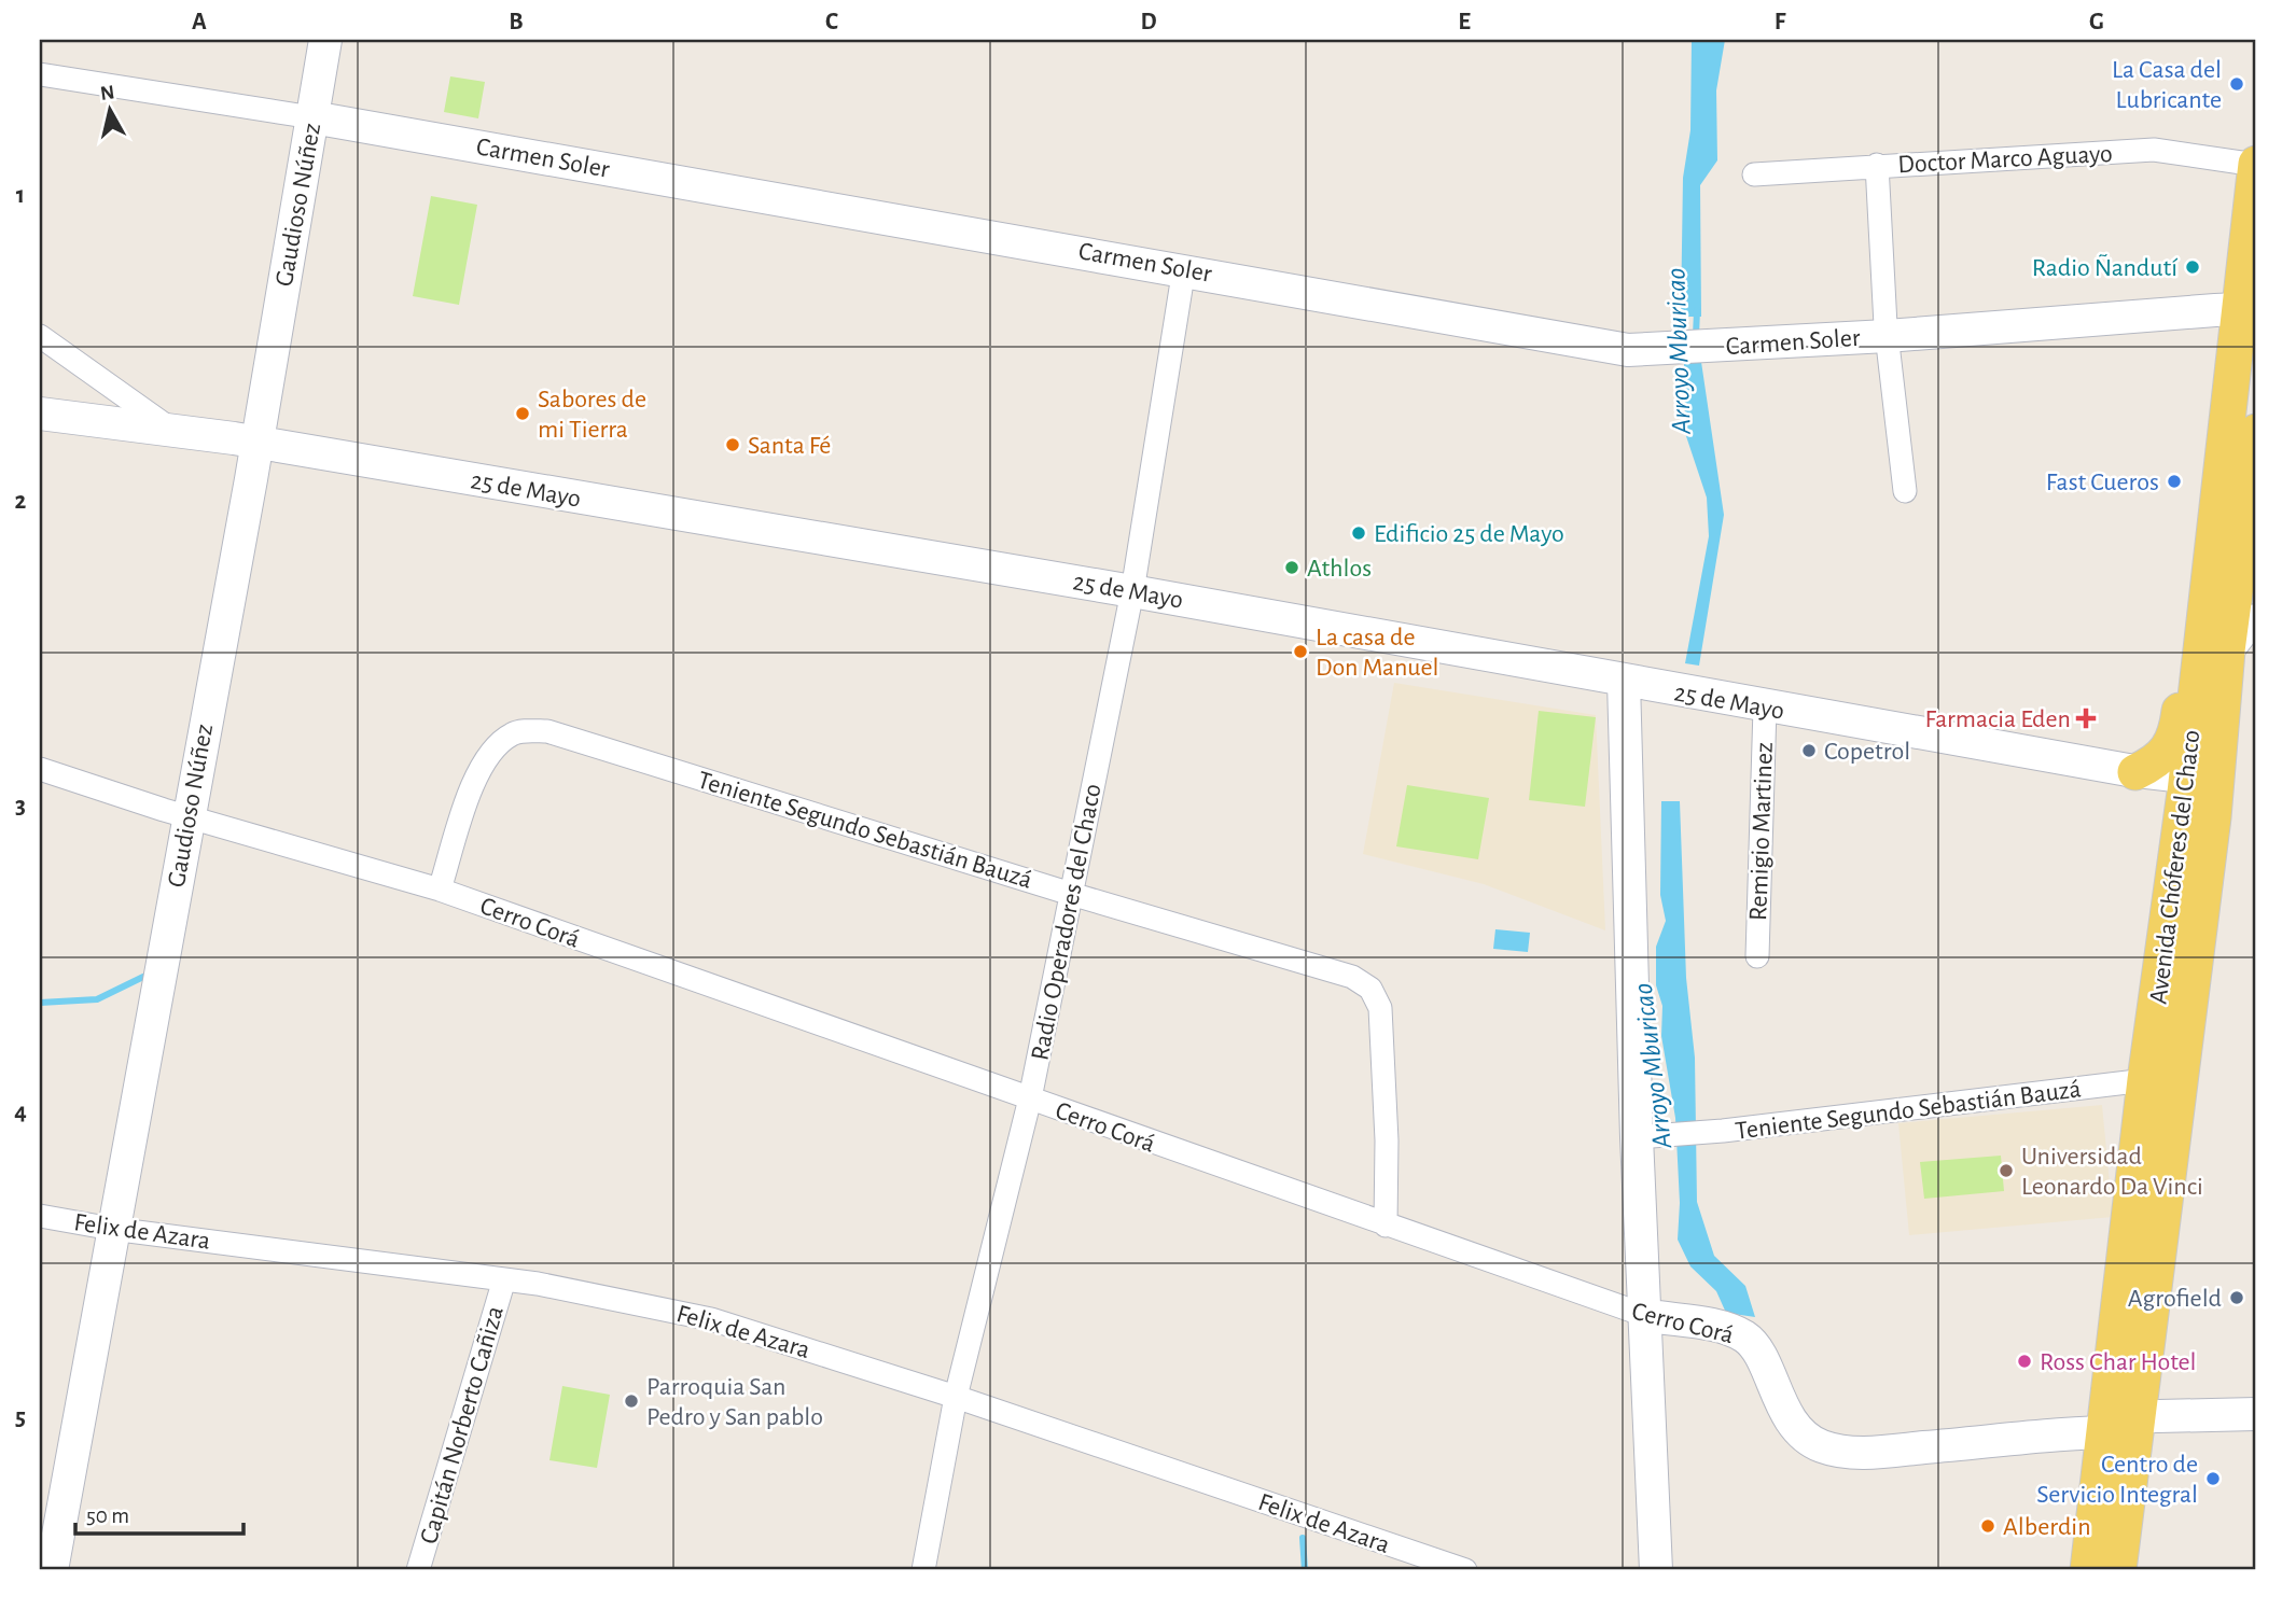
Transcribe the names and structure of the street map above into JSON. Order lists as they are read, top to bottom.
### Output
{
  "streets": {
    "main road": ["Avenida Chóferes del Chaco"],
    "street": [
      "Carmen Soler",
      "Doctor Marco Aguayo",
      "Gaudioso Núñez",
      "25 de Mayo",
      "Teniente Segundo Sebastián Bauzá",
      "Remigio Martinez",
      "Cerro Corá",
      "Radio Operadores del Chaco",
      "Felix de Azara",
      "Capitán Norberto Cañiza"
    ]
  },
  "crossings": [
    ["Carmen Soler", "Gaudioso Núñez"],
    ["Carmen Soler", "Avenida Chóferes del Chaco"],
    ["Carmen Soler", "Radio Operadores del Chaco"],
    ["Doctor Marco Aguayo", "Avenida Chóferes del Chaco"],
    ["Gaudioso Núñez", "25 de Mayo"],
    ["Gaudioso Núñez", "Cerro Corá"],
    ["Gaudioso Núñez", "Felix de Azara"],
    ["25 de Mayo", "Remigio Martinez"],
    ["25 de Mayo", "Avenida Chóferes del Chaco"],
    ["25 de Mayo", "Radio Operadores del Chaco"],
    ["Teniente Segundo Sebastián Bauzá", "Avenida Chóferes del Chaco"],
    ["Teniente Segundo Sebastián Bauzá", "Cerro Corá"],
    ["Teniente Segundo Sebastián Bauzá", "Radio Operadores del Chaco"],
    ["Avenida Chóferes del Chaco", "Cerro Corá"],
    ["Cerro Corá", "Radio Operadores del Chaco"],
    ["Radio Operadores del Chaco", "Felix de Azara"],
    ["Felix de Azara", "Capitán Norberto Cañiza"]
  ],
  "water": ["Arroyo Mburicao"],
  "places": {
    "other": [
      "La Casa del Lubricante",
      "Radio Ñandutí",
      "Sabores de mi Tierra",
      "Santa Fé",
      "Fast Cueros",
      "Edificio 25 de Mayo",
      "Athlos",
      "La casa de Don Manuel",
      "Copetrol",
      "Universidad Leonardo Da Vinci",
      "Agrofield",
      "Ross Char Hotel",
      "Parroquia San Pedro y San pablo",
      "Centro de Servicio Integral",
      "Alberdin"
    ],
    "health": ["Farmacia Eden"]
  },
  "scale_bar": "50 m",
  "north": "top",
  "grid": {
    "columns": [
      "A",
      "B",
      "C",
      "D",
      "E",
      "F",
      "G"
    ],
    "rows": [
      "1",
      "2",
      "3",
      "4",
      "5"
    ]
  }
}
